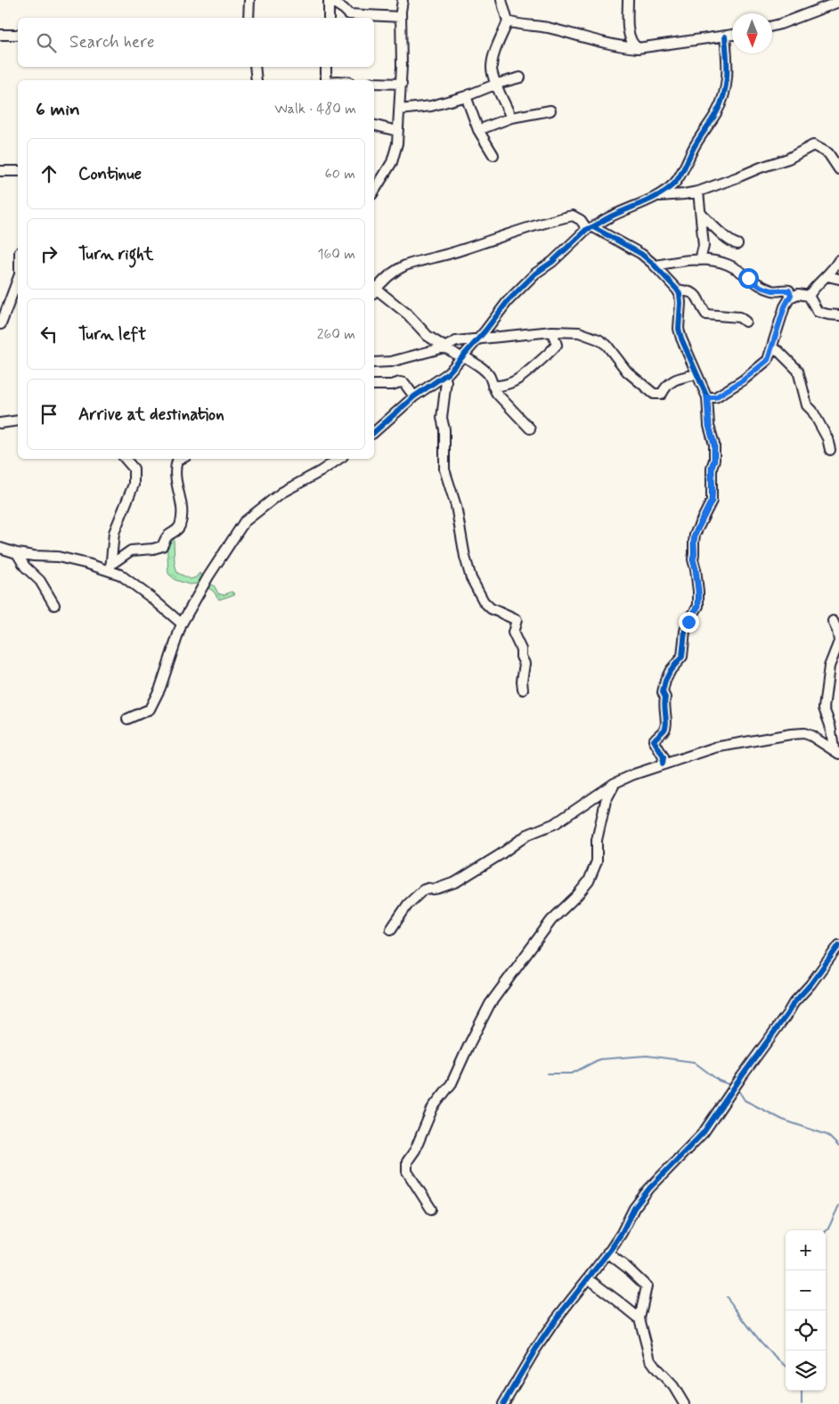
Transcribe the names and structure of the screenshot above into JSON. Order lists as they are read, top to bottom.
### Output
{
  "north": "bottom",
  "page": {
    "search": "Search here",
    "heading": ["6 min", "Walk · 480 m"],
    "list": [
      ["Continue", "60 m"],
      ["Turn right", "160 m"],
      ["Turn left", "260 m"],
      "Arrive at destination"
    ],
    "map_buttons": ["+", "−"]
  }
}
